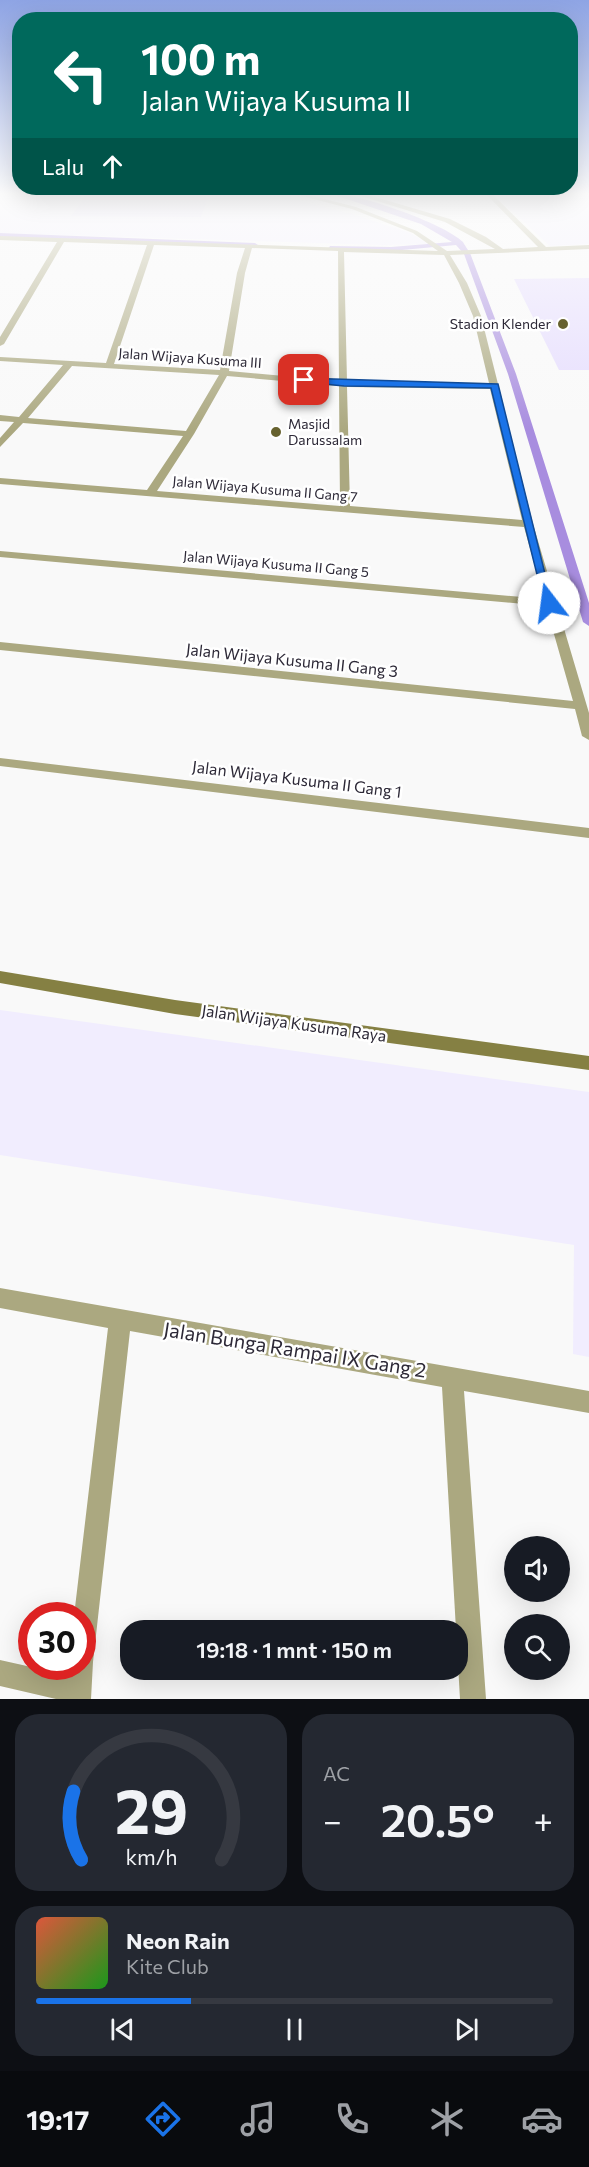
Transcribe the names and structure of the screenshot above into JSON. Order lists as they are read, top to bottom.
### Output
{
  "streets": {
    "street": [
      "Jalan Wijaya Kusuma III",
      "Jalan Wijaya Kusuma II Gang 7",
      "Jalan Wijaya Kusuma II Gang 5",
      "Jalan Wijaya Kusuma II Gang 3",
      "Jalan Wijaya Kusuma II Gang 1",
      "Jalan Wijaya Kusuma Raya",
      "Jalan Bunga Rampai IX Gang 2"
    ]
  },
  "places": ["Stadion Klender", "Masjid Darussalam"],
  "page": {
    "turn": ["100 m", "Jalan Wijaya Kusuma II"],
    "then": "Lalu",
    "limit": "30",
    "trip": "19:18 · 1 mnt · 150 m",
    "tile": "AC",
    "heat": ["−", "20.5°", "+"],
    "song": ["Neon Rain", "Kite Club"],
    "tabs": "19:17",
    "gauge": ["29", "km/h"]
  }
}
